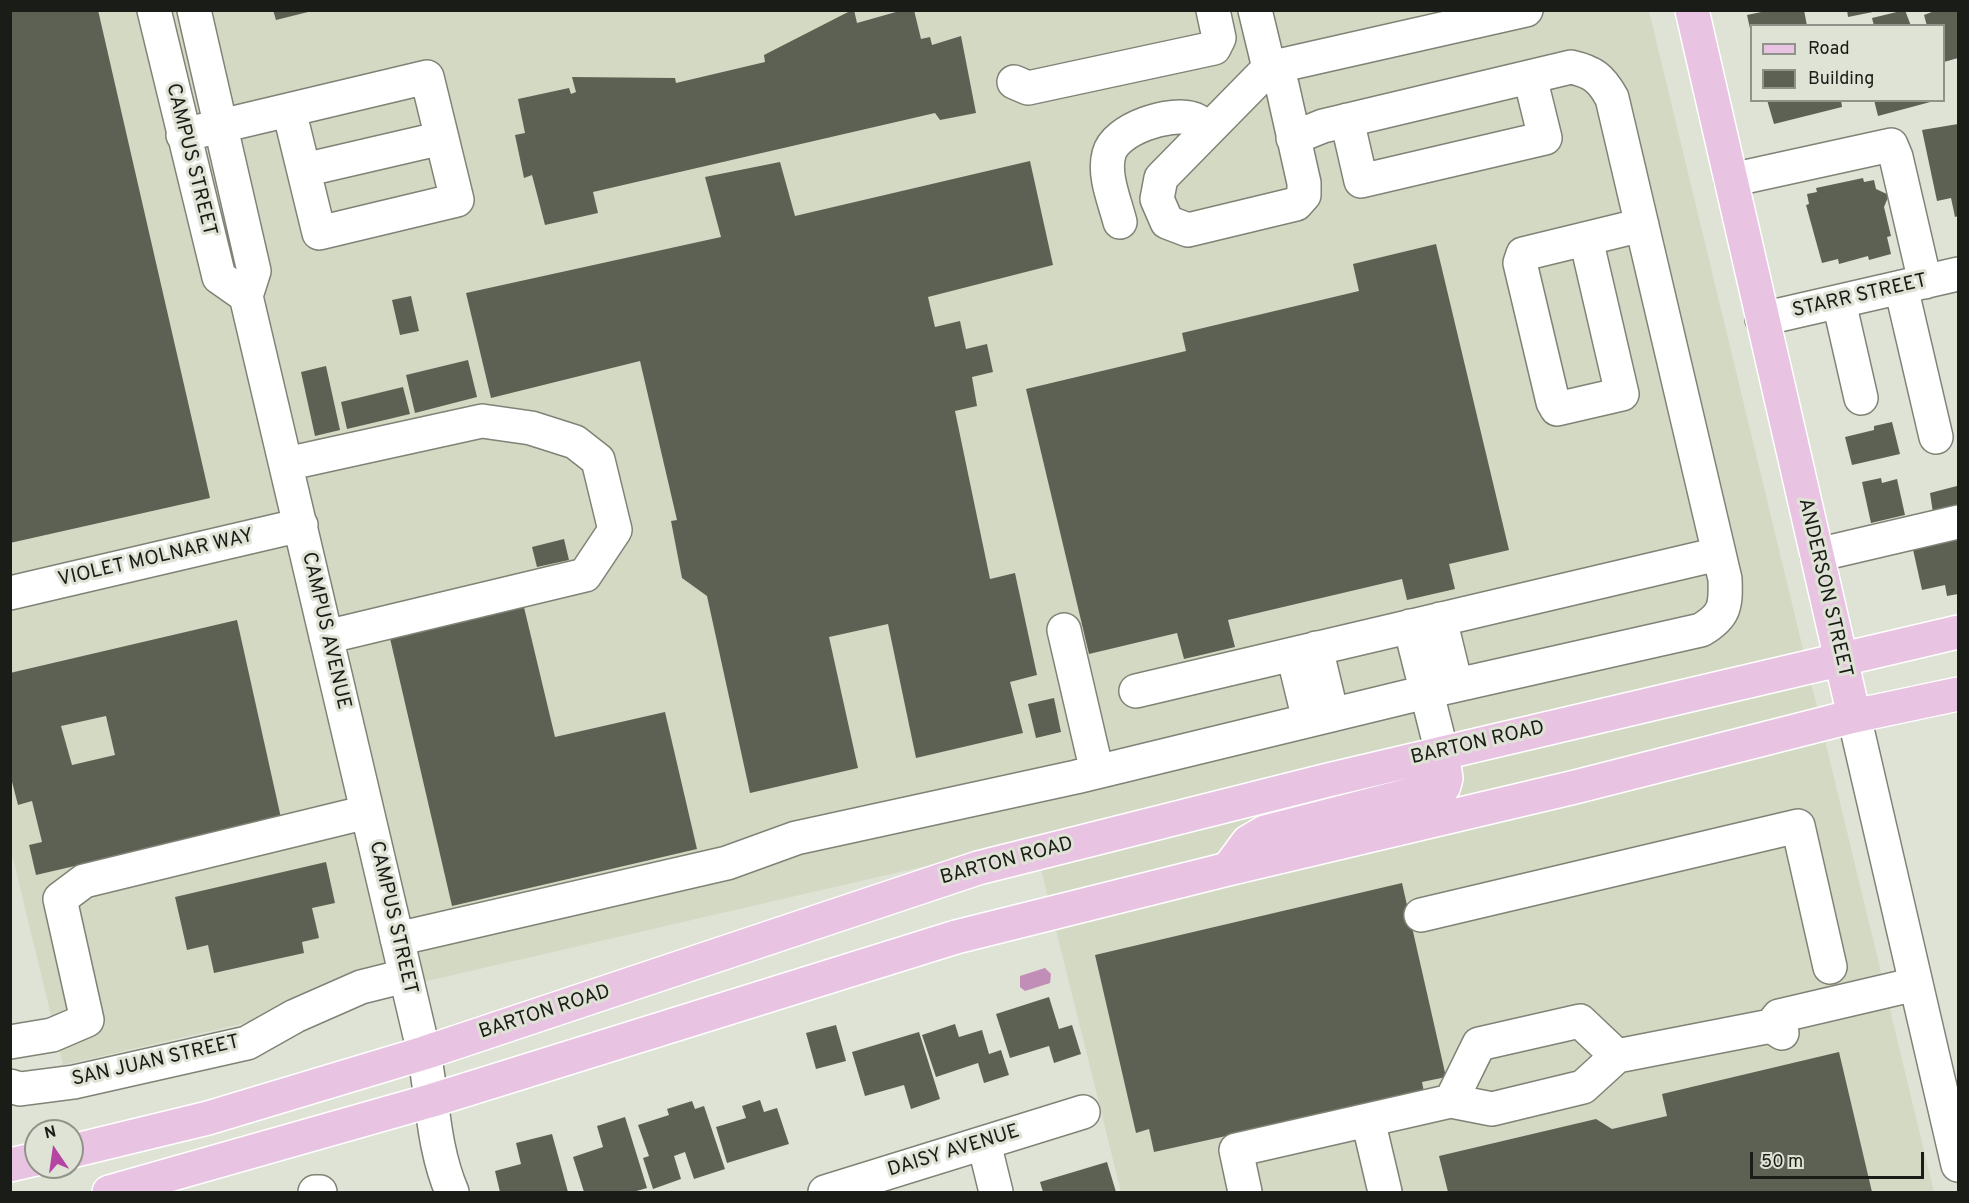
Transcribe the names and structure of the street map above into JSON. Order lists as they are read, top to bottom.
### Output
{
  "streets": {
    "main road": ["ANDERSON STREET", "BARTON ROAD"],
    "street": [
      "CAMPUS STREET",
      "STARR STREET",
      "VIOLET MOLNAR WAY",
      "CAMPUS AVENUE",
      "SAN JUAN STREET",
      "DAISY AVENUE"
    ]
  },
  "crossings": [
    ["CAMPUS STREET", "VIOLET MOLNAR WAY"],
    ["CAMPUS STREET", "CAMPUS AVENUE"],
    ["CAMPUS STREET", "BARTON ROAD"],
    ["CAMPUS STREET", "SAN JUAN STREET"],
    ["STARR STREET", "ANDERSON STREET"],
    ["VIOLET MOLNAR WAY", "CAMPUS AVENUE"],
    ["ANDERSON STREET", "BARTON ROAD"]
  ],
  "legend": ["Road", "Building"],
  "scale_bar": "50 m",
  "north": "top"
}
